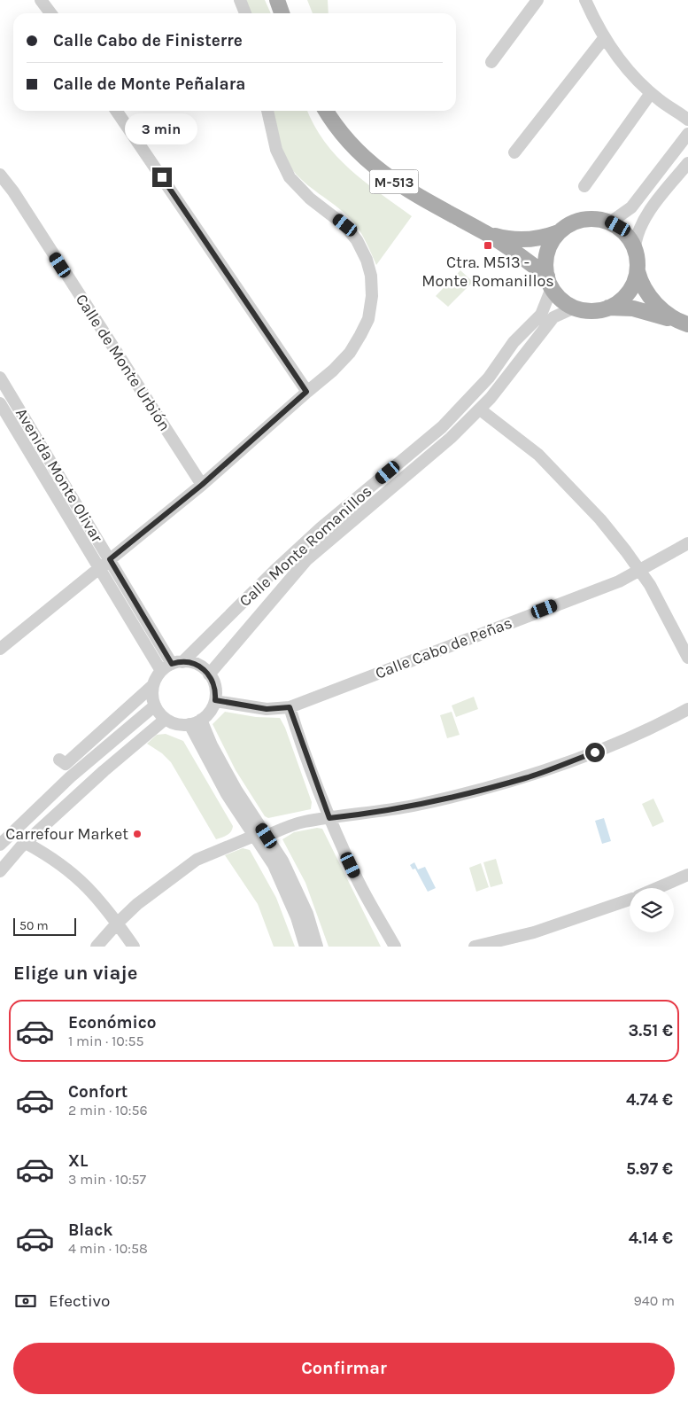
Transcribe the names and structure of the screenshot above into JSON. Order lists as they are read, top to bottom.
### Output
{
  "streets": {
    "main road": ["M-513"],
    "street": [
      "Calle de Monte Urbión",
      "Avenida Monte Olivar",
      "Calle Monte Romanillos",
      "Calle Cabo de Peñas"
    ]
  },
  "crossings": [
    ["M-513", "Calle Monte Romanillos"],
    ["Avenida Monte Olivar", "Calle Monte Romanillos"],
    ["Avenida Monte Olivar", "Calle Cabo de Peñas"],
    ["Calle Monte Romanillos", "Calle Cabo de Peñas"]
  ],
  "places": {
    "transit": ["Ctra. M513 - Monte Romanillos"],
    "other": ["Carrefour Market"]
  },
  "scale_bar": "50 m",
  "page": {
    "banner": ["Calle Cabo de Finisterre", "Calle de Monte Peñalara"],
    "bubble": "3 min",
    "scale": "50 m",
    "heading": "Elige un viaje",
    "list": [
      {
        "name": "Económico",
        "note": "1 min · 10:55",
        "value": "3.51 €"
      },
      {
        "name": "Confort",
        "note": "2 min · 10:56",
        "value": "4.74 €"
      },
      {
        "name": "XL",
        "note": "3 min · 10:57",
        "value": "5.97 €"
      },
      {
        "name": "Black",
        "note": "4 min · 10:58",
        "value": "4.14 €"
      }
    ],
    "pay": ["Efectivo", "940 m"],
    "buttons": "Confirmar"
  }
}
